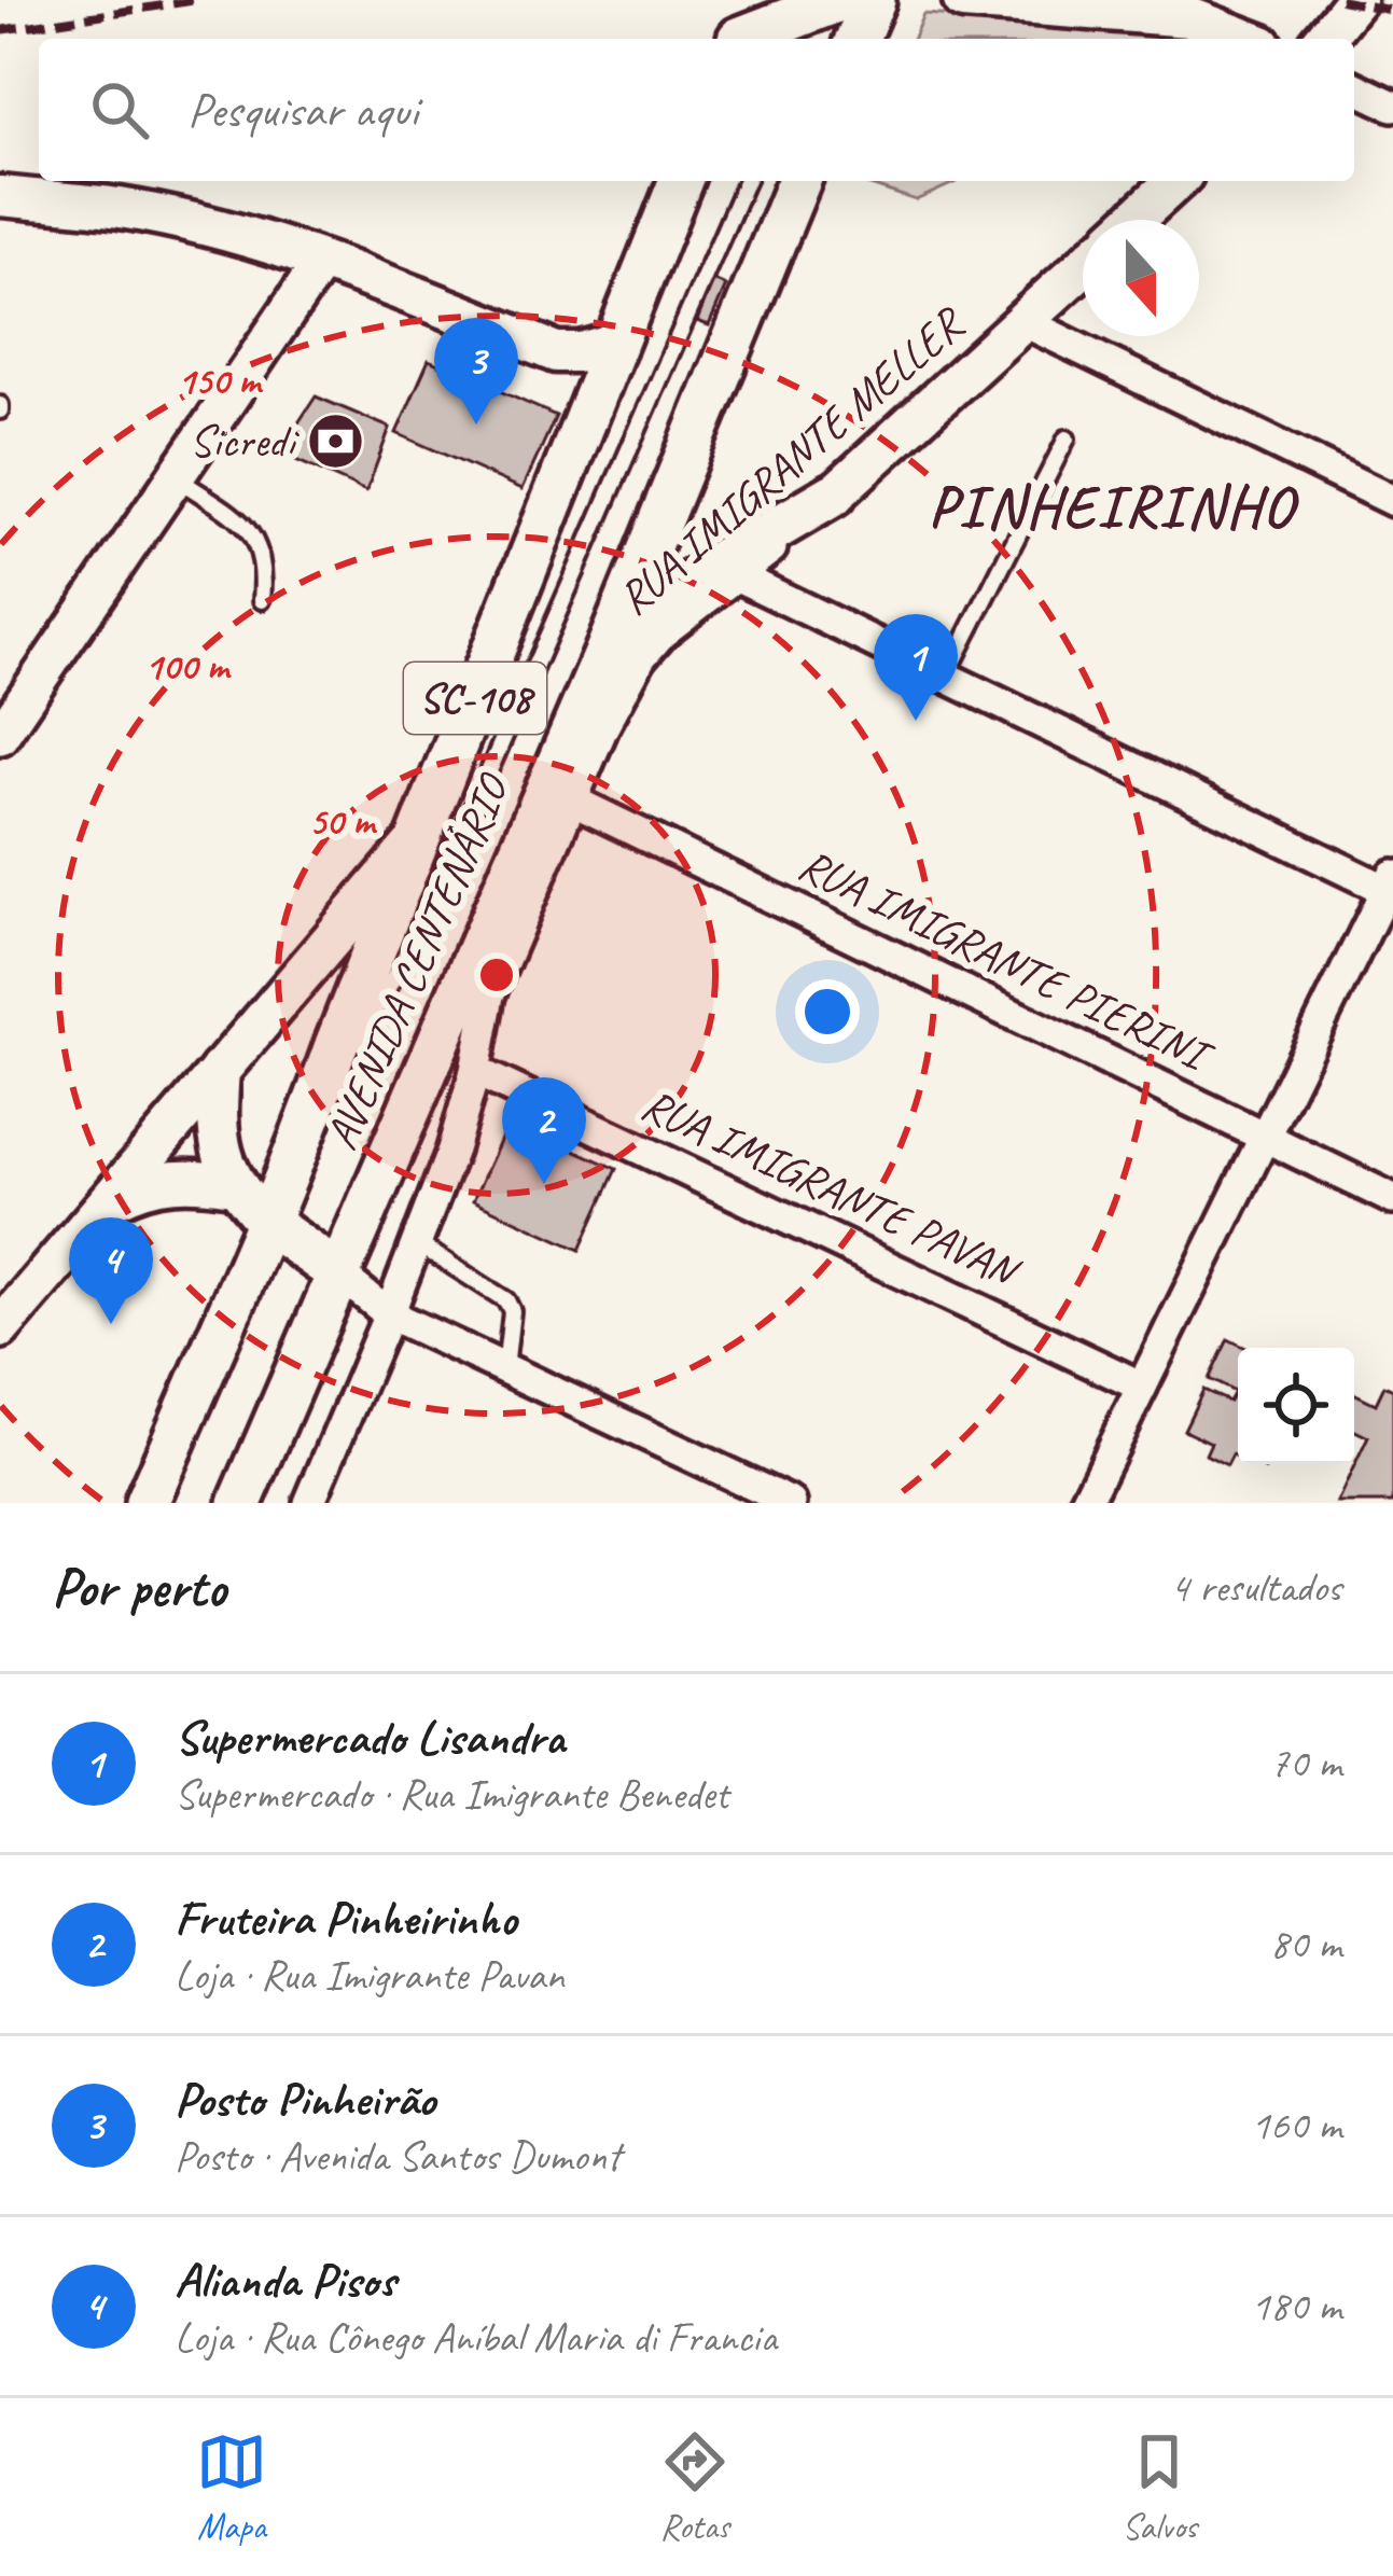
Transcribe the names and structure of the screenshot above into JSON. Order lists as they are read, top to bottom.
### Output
{
  "streets": {
    "main road": ["RUA IMIGRANTE MELLER", "SC-108", "AVENIDA CENTENÁRIO"],
    "street": ["RUA IMIGRANTE PIERINI", "RUA IMIGRANTE PAVAN"]
  },
  "crossings": [
    ["RUA IMIGRANTE MELLER", "RUA IMIGRANTE PIERINI"],
    ["RUA IMIGRANTE MELLER", "RUA IMIGRANTE PAVAN"]
  ],
  "districts": ["PINHEIRINHO"],
  "places": {
    "bank": ["Sicredi"]
  },
  "north": "bottom",
  "page": {
    "search": "Pesquisar aqui",
    "pins": [
      "3",
      "1",
      "2",
      "4"
    ],
    "heading": ["Por perto", "4 resultados"],
    "list": [
      {
        "mark": "1",
        "name": "Supermercado Lisandra",
        "note": "Supermercado · Rua Imigrante Benedet",
        "value": "70 m"
      },
      {
        "mark": "2",
        "name": "Fruteira Pinheirinho",
        "note": "Loja · Rua Imigrante Pavan",
        "value": "80 m"
      },
      {
        "mark": "3",
        "name": "Posto Pinheirão",
        "note": "Posto · Avenida Santos Dumont",
        "value": "160 m"
      },
      {
        "mark": "4",
        "name": "Alianda Pisos",
        "note": "Loja · Rua Cônego Aníbal Maria di Francia",
        "value": "180 m"
      }
    ],
    "nav": ["Mapa", "Rotas", "Salvos"]
  },
  "rings": ["150 m", "100 m", "50 m"]
}
